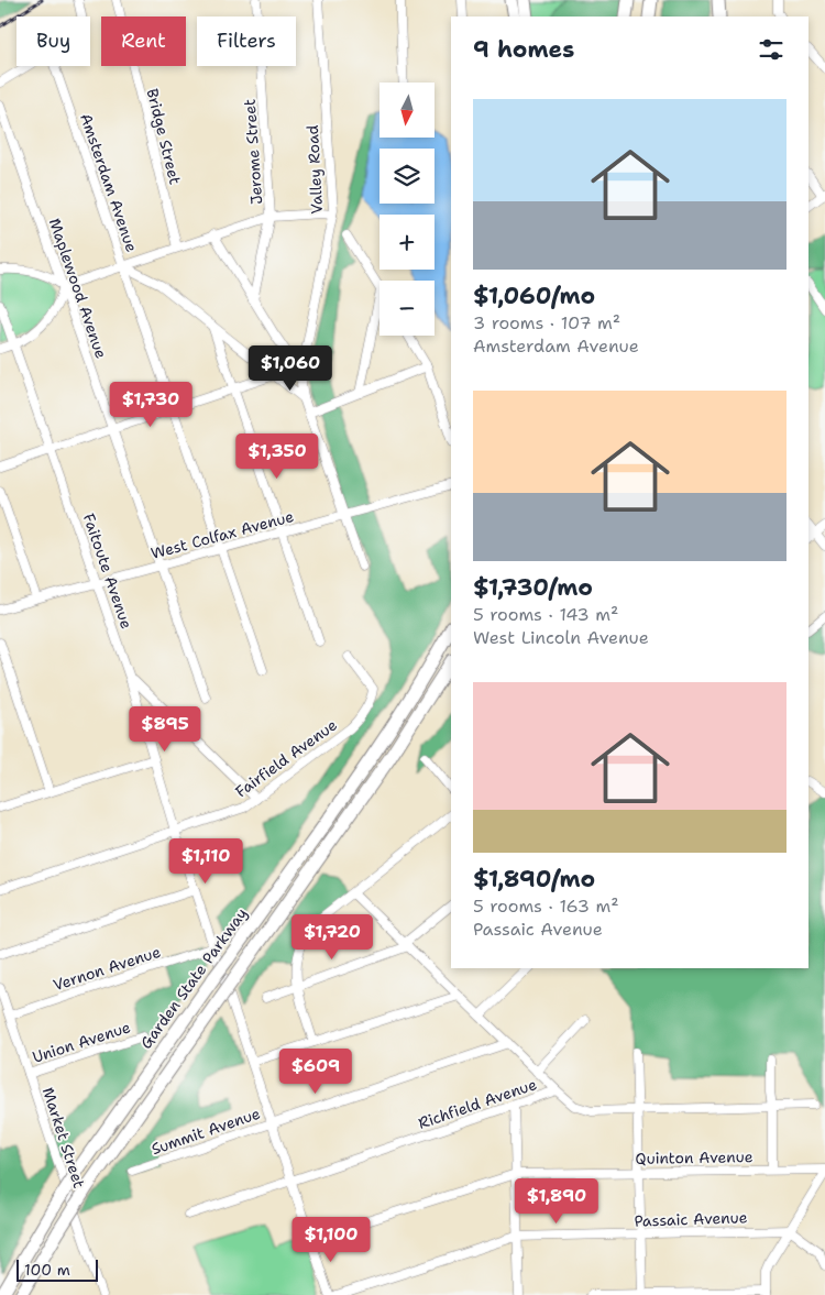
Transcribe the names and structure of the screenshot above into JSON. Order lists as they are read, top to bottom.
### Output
{
  "streets": {
    "highway": ["Garden State Parkway"],
    "street": [
      "Bridge Street",
      "Jerome Street",
      "Valley Road",
      "Amsterdam Avenue",
      "Maplewood Avenue",
      "West Colfax Avenue",
      "Faitoute Avenue",
      "Fairfield Avenue",
      "Vernon Avenue",
      "Union Avenue",
      "Richfield Avenue",
      "Summit Avenue",
      "Market Street",
      "Quinton Avenue",
      "Passaic Avenue"
    ]
  },
  "crossings": [
    ["Valley Road", "Amsterdam Avenue"],
    ["Maplewood Avenue", "West Colfax Avenue"],
    ["West Colfax Avenue", "Faitoute Avenue"],
    ["Faitoute Avenue", "Fairfield Avenue"],
    ["Faitoute Avenue", "Vernon Avenue"],
    ["Faitoute Avenue", "Richfield Avenue"],
    ["Faitoute Avenue", "Summit Avenue"],
    ["Faitoute Avenue", "Quinton Avenue"],
    ["Vernon Avenue", "Market Street"],
    ["Union Avenue", "Market Street"]
  ],
  "scale_bar": "100 m",
  "north": "bottom",
  "page": {
    "chip": ["Buy", "Rent", "Filters"],
    "heading": "9 homes",
    "map_buttons": ["+", "−"],
    "list": [
      {
        "name": "$1,060/mo",
        "note": "3 rooms · 107 m² · Amsterdam Avenue"
      },
      {
        "name": "$1,730/mo",
        "note": "5 rooms · 143 m² · West Lincoln Avenue"
      },
      {
        "name": "$1,890/mo",
        "note": "5 rooms · 163 m² · Passaic Avenue"
      }
    ],
    "price": [
      "$1,060",
      "$1,730",
      "$1,350",
      "$895",
      "$1,110",
      "$1,720",
      "$609",
      "$1,890",
      "$1,100"
    ],
    "scale": "100 m"
  }
}
